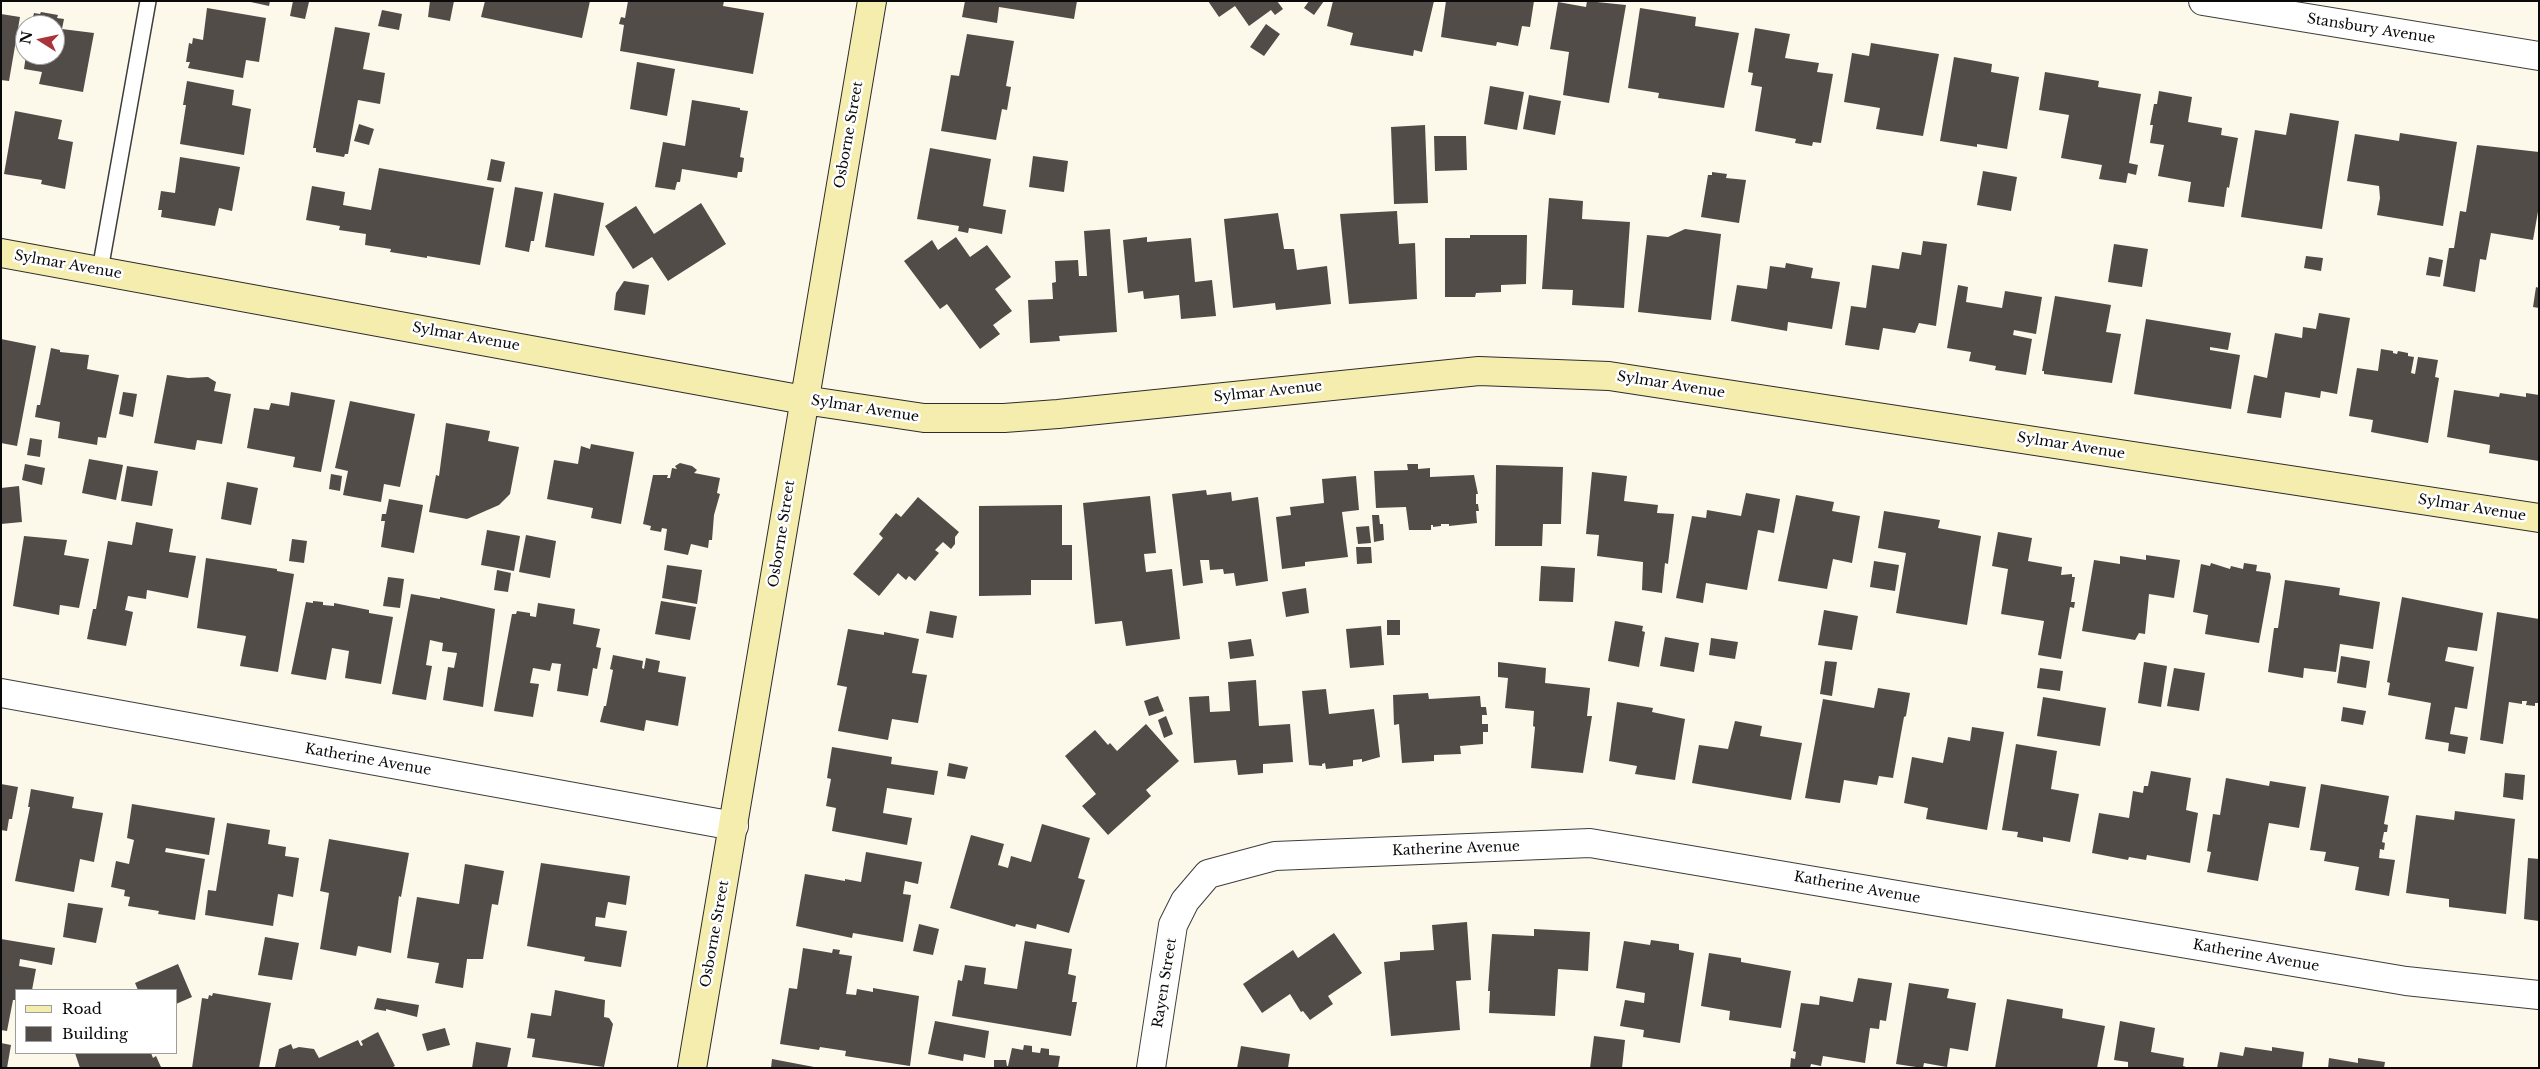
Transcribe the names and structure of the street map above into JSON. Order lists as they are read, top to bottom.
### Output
{
  "streets": {
    "street": [
      "Stansbury Avenue",
      "Osborne Street",
      "Sylmar Avenue",
      "Katherine Avenue",
      "Rayen Street"
    ]
  },
  "crossings": [
    ["Osborne Street", "Sylmar Avenue"],
    ["Osborne Street", "Katherine Avenue"],
    ["Katherine Avenue", "Rayen Street"]
  ],
  "legend": ["Road", "Building"],
  "north": "left"
}
